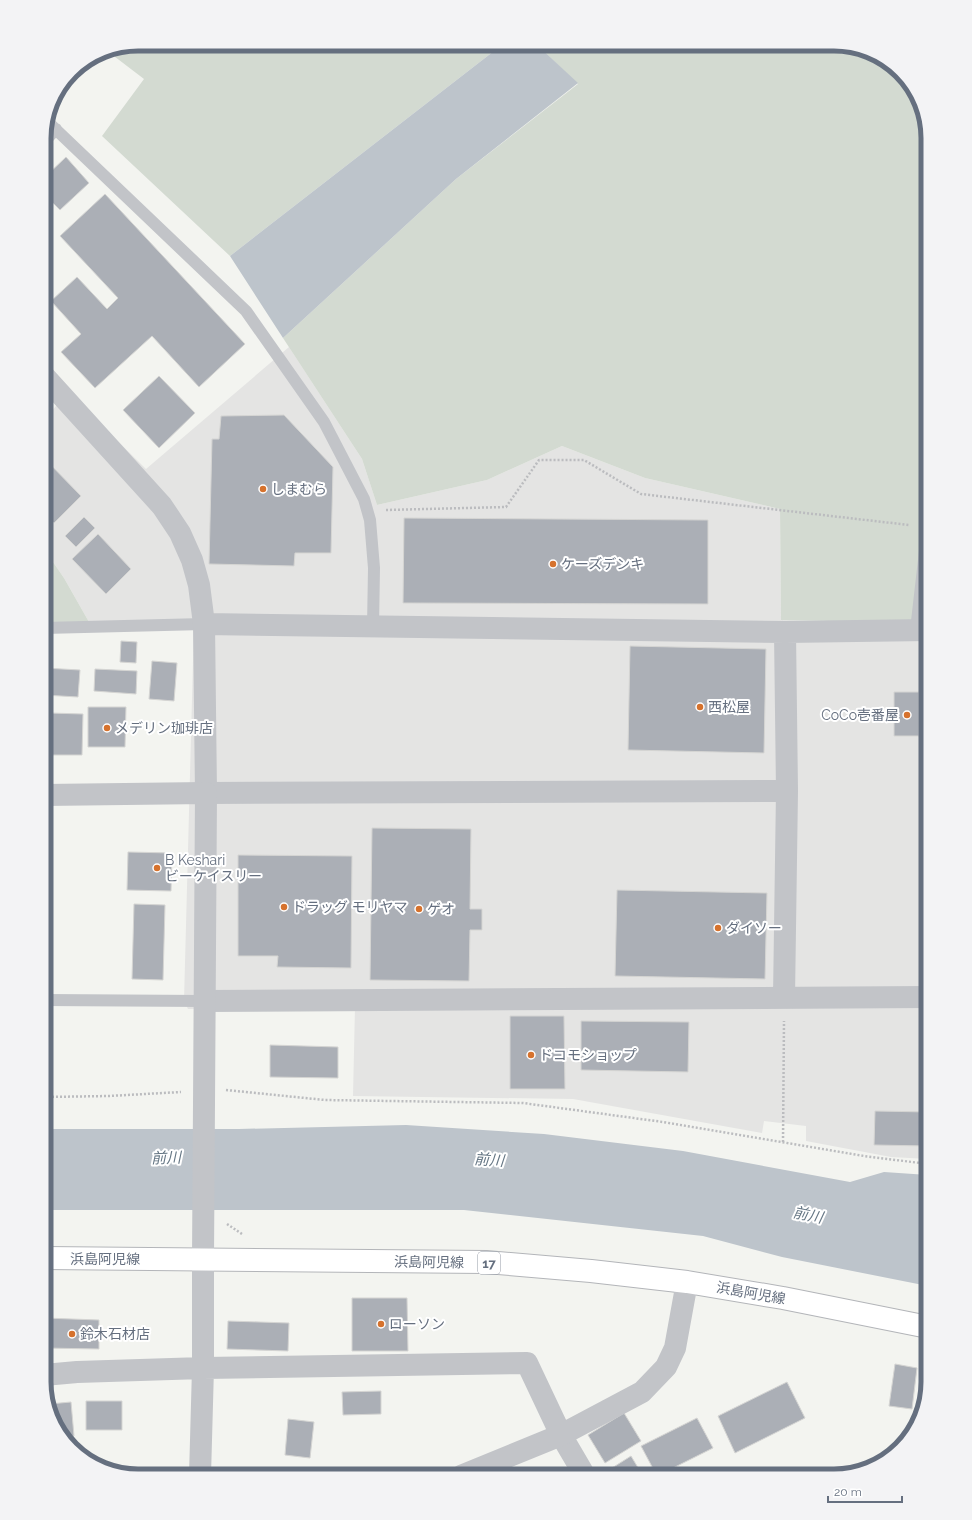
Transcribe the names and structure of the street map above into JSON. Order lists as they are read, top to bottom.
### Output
{
  "streets": {
    "main road": ["浜島阿児線", "17"]
  },
  "water": ["前川"],
  "places": [
    "しまむら",
    "ケーズデンキ",
    "西松屋",
    "CoCo壱番屋",
    "メデリン珈琲店",
    "B Keshari ビーケイスリー",
    "ドラッグ モリヤマ",
    "ゲオ",
    "ダイソー",
    "ドコモショップ",
    "ローソン",
    "鈴木石材店"
  ],
  "scale_bar": "20 m"
}
